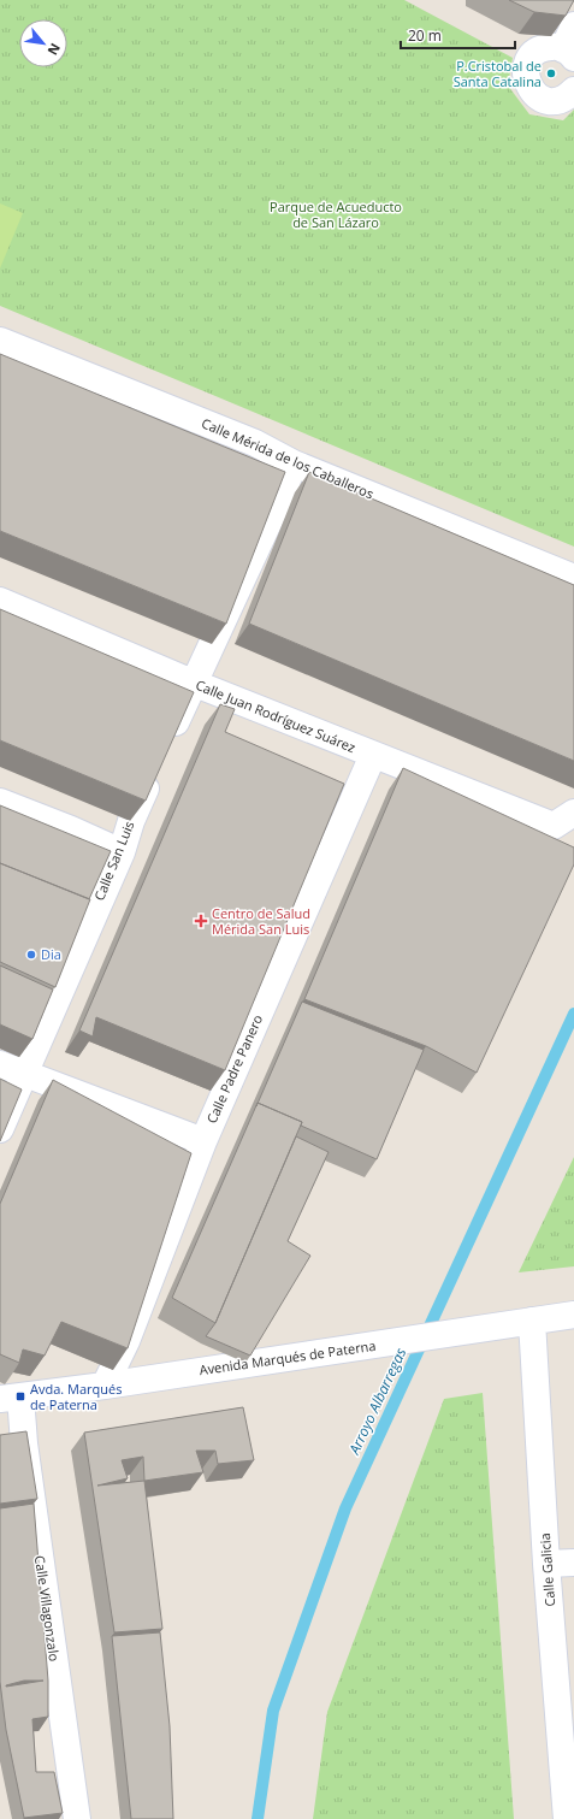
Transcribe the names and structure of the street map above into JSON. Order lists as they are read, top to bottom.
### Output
{
  "streets": {
    "street": [
      "Calle Mérida de los Caballeros",
      "Calle Juan Rodríguez Suárez",
      "Calle San Luis",
      "Calle Padre Panero",
      "Avenida Marqués de Paterna",
      "Calle Galicia",
      "Calle Villagonzalo"
    ]
  },
  "crossings": [
    ["Calle Mérida de los Caballeros", "Calle San Luis"],
    ["Calle Juan Rodríguez Suárez", "Calle San Luis"],
    ["Calle Juan Rodríguez Suárez", "Calle Padre Panero"],
    ["Calle Padre Panero", "Avenida Marqués de Paterna"],
    ["Avenida Marqués de Paterna", "Calle Galicia"],
    ["Avenida Marqués de Paterna", "Calle Villagonzalo"]
  ],
  "water": ["Arroyo Albarregas"],
  "parks": ["Parque de Acueducto de San Lázaro"],
  "places": {
    "other": ["P.Cristobal de Santa Catalina", "Dia"],
    "health": ["Centro de Salud Mérida San Luis"],
    "transit": ["Avda. Marqués de Paterna"]
  },
  "scale_bar": "20 m",
  "north": "bottom right"
}
